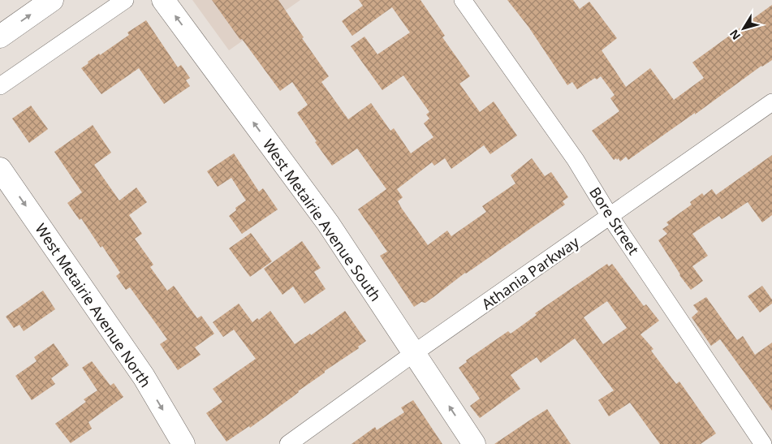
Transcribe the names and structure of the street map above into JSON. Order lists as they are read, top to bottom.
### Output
{
  "streets": {
    "main road": ["West Metairie Avenue South", "West Metairie Avenue North"],
    "street": ["Bore Street", "Athania Parkway"]
  },
  "crossings": [
    ["West Metairie Avenue South", "Athania Parkway"],
    ["Bore Street", "Athania Parkway"]
  ],
  "one_way": ["West Metairie Avenue South", "West Metairie Avenue North"],
  "north": "bottom left"
}
